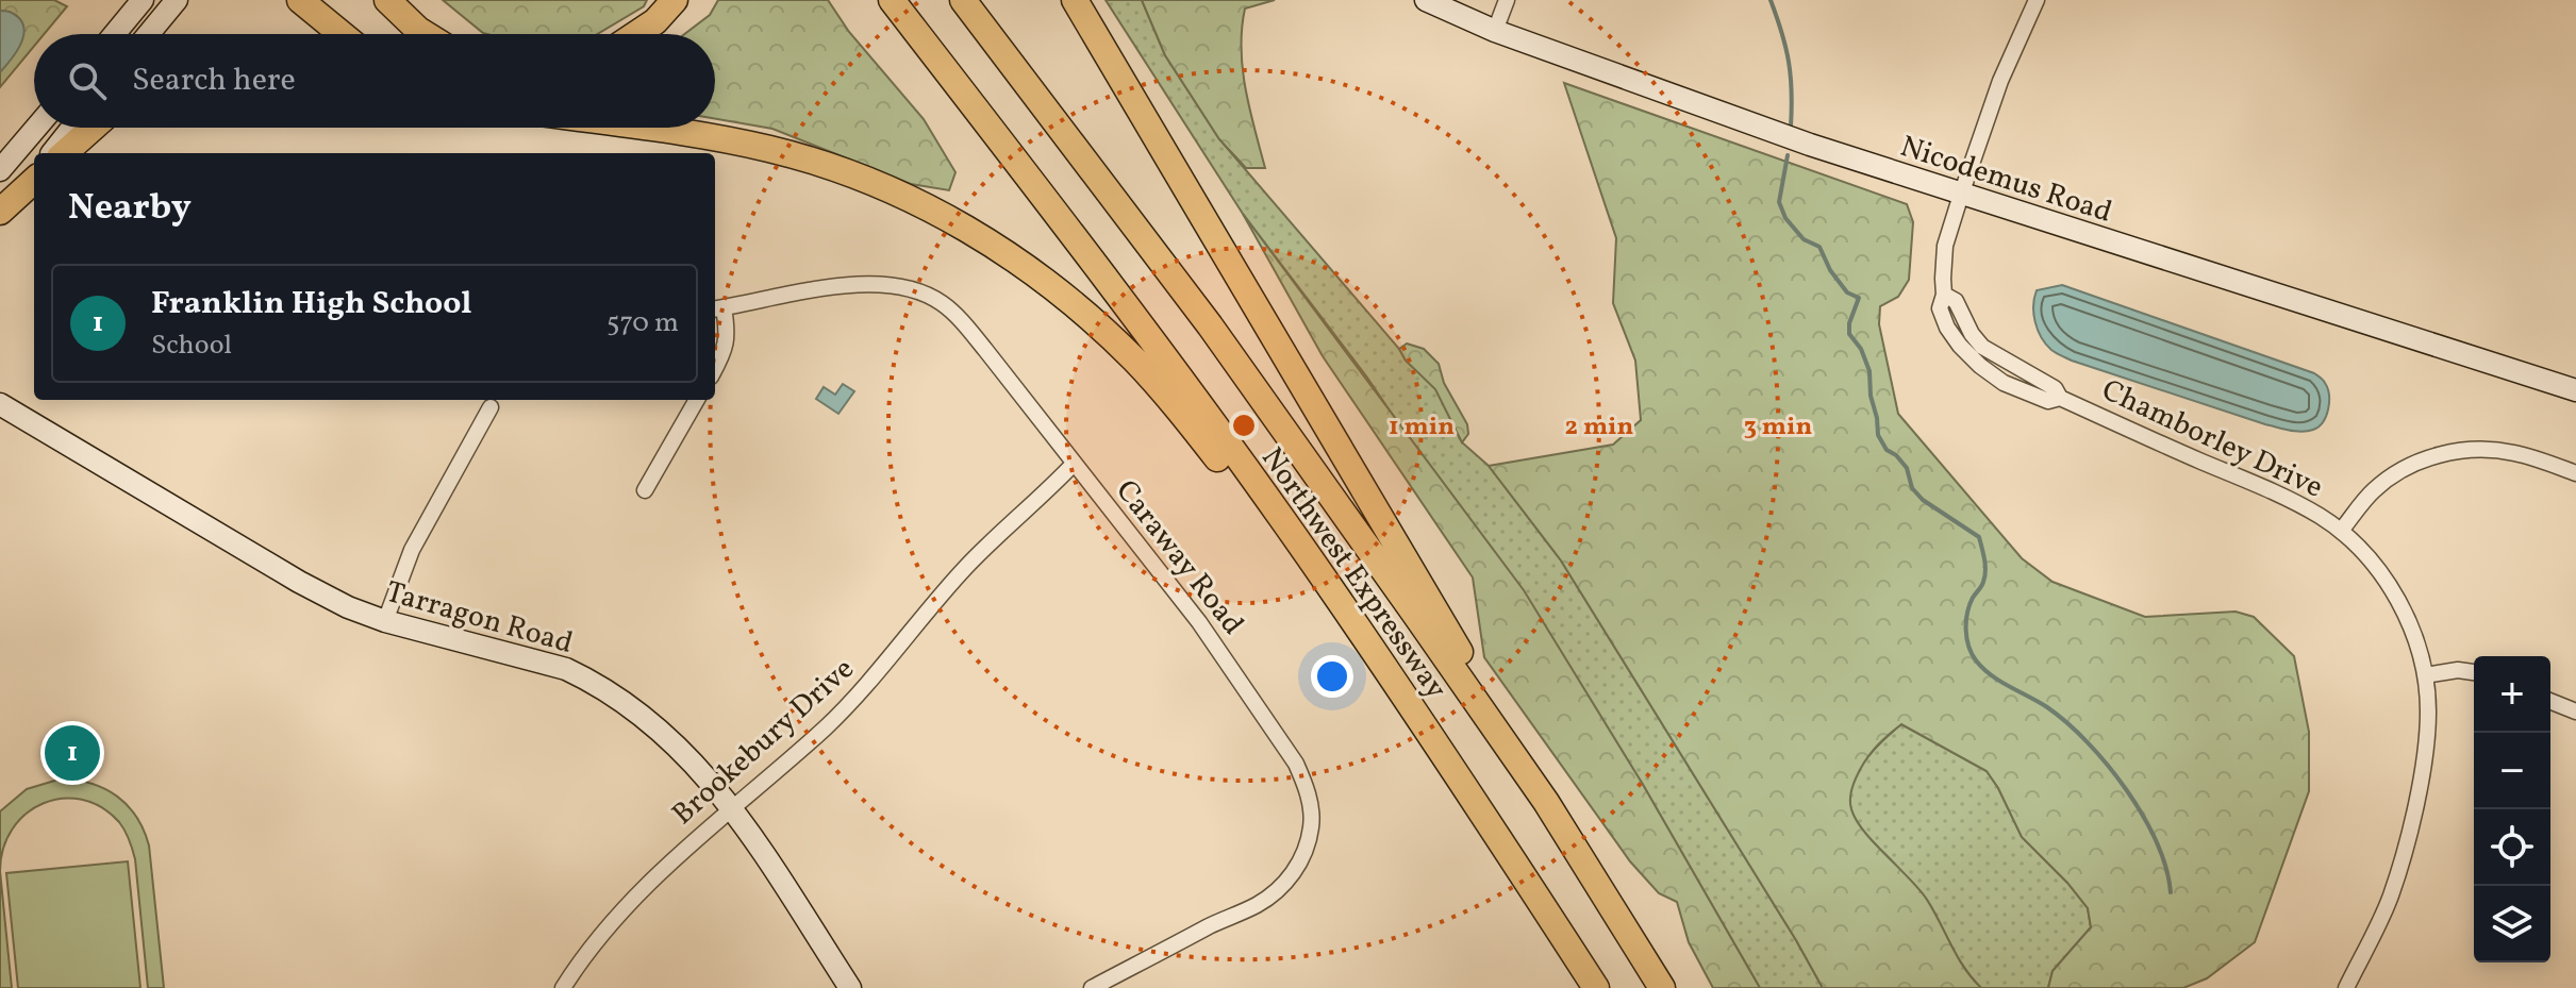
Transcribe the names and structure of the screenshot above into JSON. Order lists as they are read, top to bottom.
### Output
{
  "streets": {
    "highway": ["Northwest Expressway"],
    "street": [
      "Nicodemus Road",
      "Chamborley Drive",
      "Caraway Road",
      "Tarragon Road",
      "Brookebury Drive"
    ]
  },
  "crossings": [
    ["Nicodemus Road", "Chamborley Drive"],
    ["Caraway Road", "Brookebury Drive"],
    ["Tarragon Road", "Brookebury Drive"]
  ],
  "page": {
    "search": "Search here",
    "heading": "Nearby",
    "list": [
      {
        "mark": "1",
        "name": "Franklin High School",
        "note": "School",
        "value": "570 m"
      }
    ],
    "map_buttons": ["+", "−"],
    "pins": "1"
  },
  "rings": ["1 min", "2 min", "3 min"]
}
